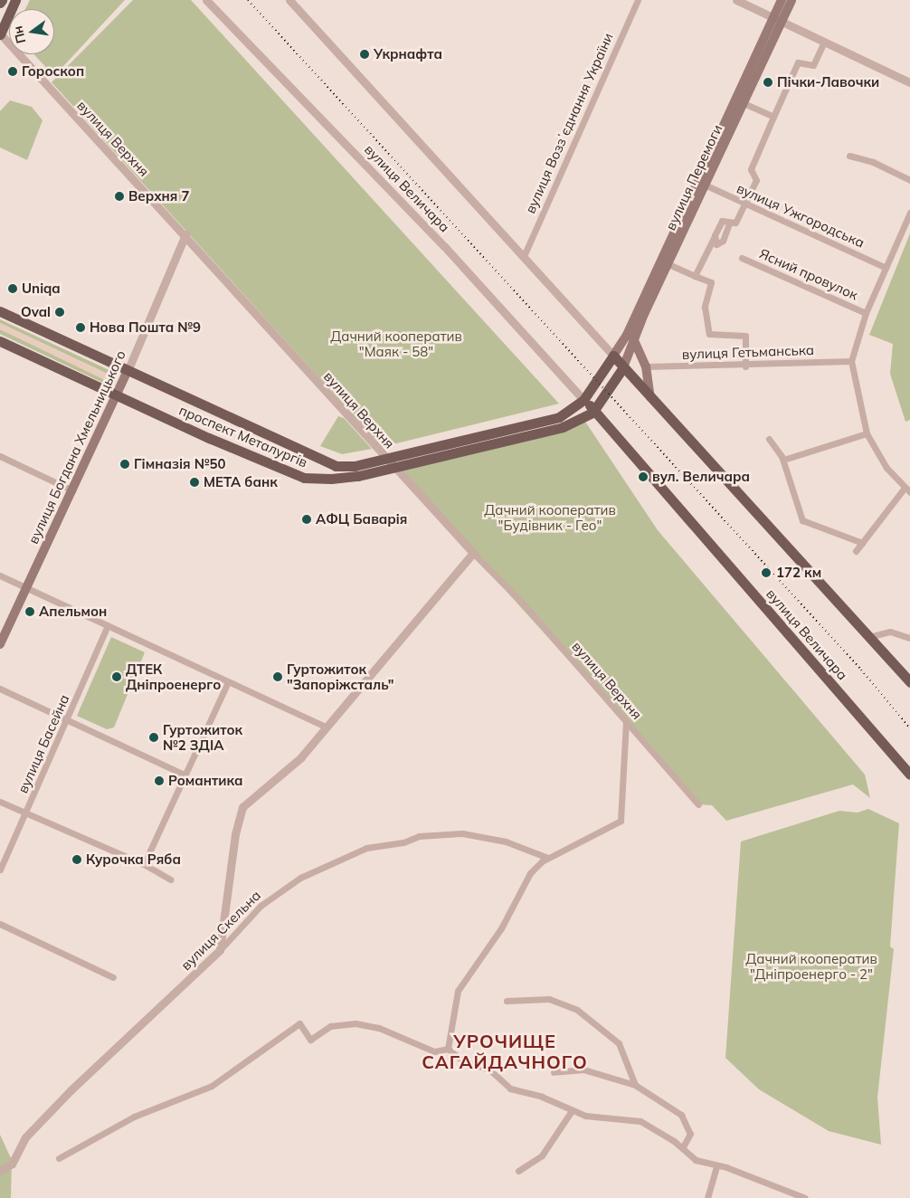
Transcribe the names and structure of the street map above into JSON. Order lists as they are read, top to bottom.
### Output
{
  "streets": {
    "main road": [
      "вулиця Перемоги",
      "вулиця Величара",
      "проспект Металургів",
      "вулиця Богдана Хмельницького"
    ],
    "street": [
      "вулиця Воззʼєднання України",
      "вулиця Верхня",
      "вулиця Ужгородська",
      "Ясний провулок",
      "вулиця Гетьманська",
      "вулиця Басейна",
      "вулиця Скельна"
    ]
  },
  "crossings": [
    ["вулиця Верхня", "проспект Металургів"],
    ["вулиця Верхня", "вулиця Богдана Хмельницького"],
    ["вулиця Перемоги", "вулиця Ужгородська"],
    ["вулиця Перемоги", "проспект Металургів"],
    ["вулиця Величара", "проспект Металургів"],
    ["проспект Металургів", "вулиця Богдана Хмельницького"]
  ],
  "districts": ["УРОЧИЩЕ САГАЙДАЧНОГО"],
  "parks": ["Дачний кооператив \"Маяк - 58\"", "Дачний кооператив \"Будівник - Гео\"", "Дачний кооператив \"Дніпроенерго - 2\""],
  "places": [
    "Укрнафта",
    "Гороскоп",
    "Пічки-Лавочки",
    "Верхня 7",
    "Uniqa",
    "Oval",
    "Нова Пошта №9",
    "Гімназія №50",
    "вул. Величара",
    "МЕТА банк",
    "АФЦ Баварiя",
    "172 км",
    "Апельмон",
    "ДТЕК Дніпроенерго",
    "Гуртожиток \"Запоріжсталь\"",
    "Гуртожиток №2 ЗДІА",
    "Романтика",
    "Курочка Ряба"
  ],
  "north": "left"
}
